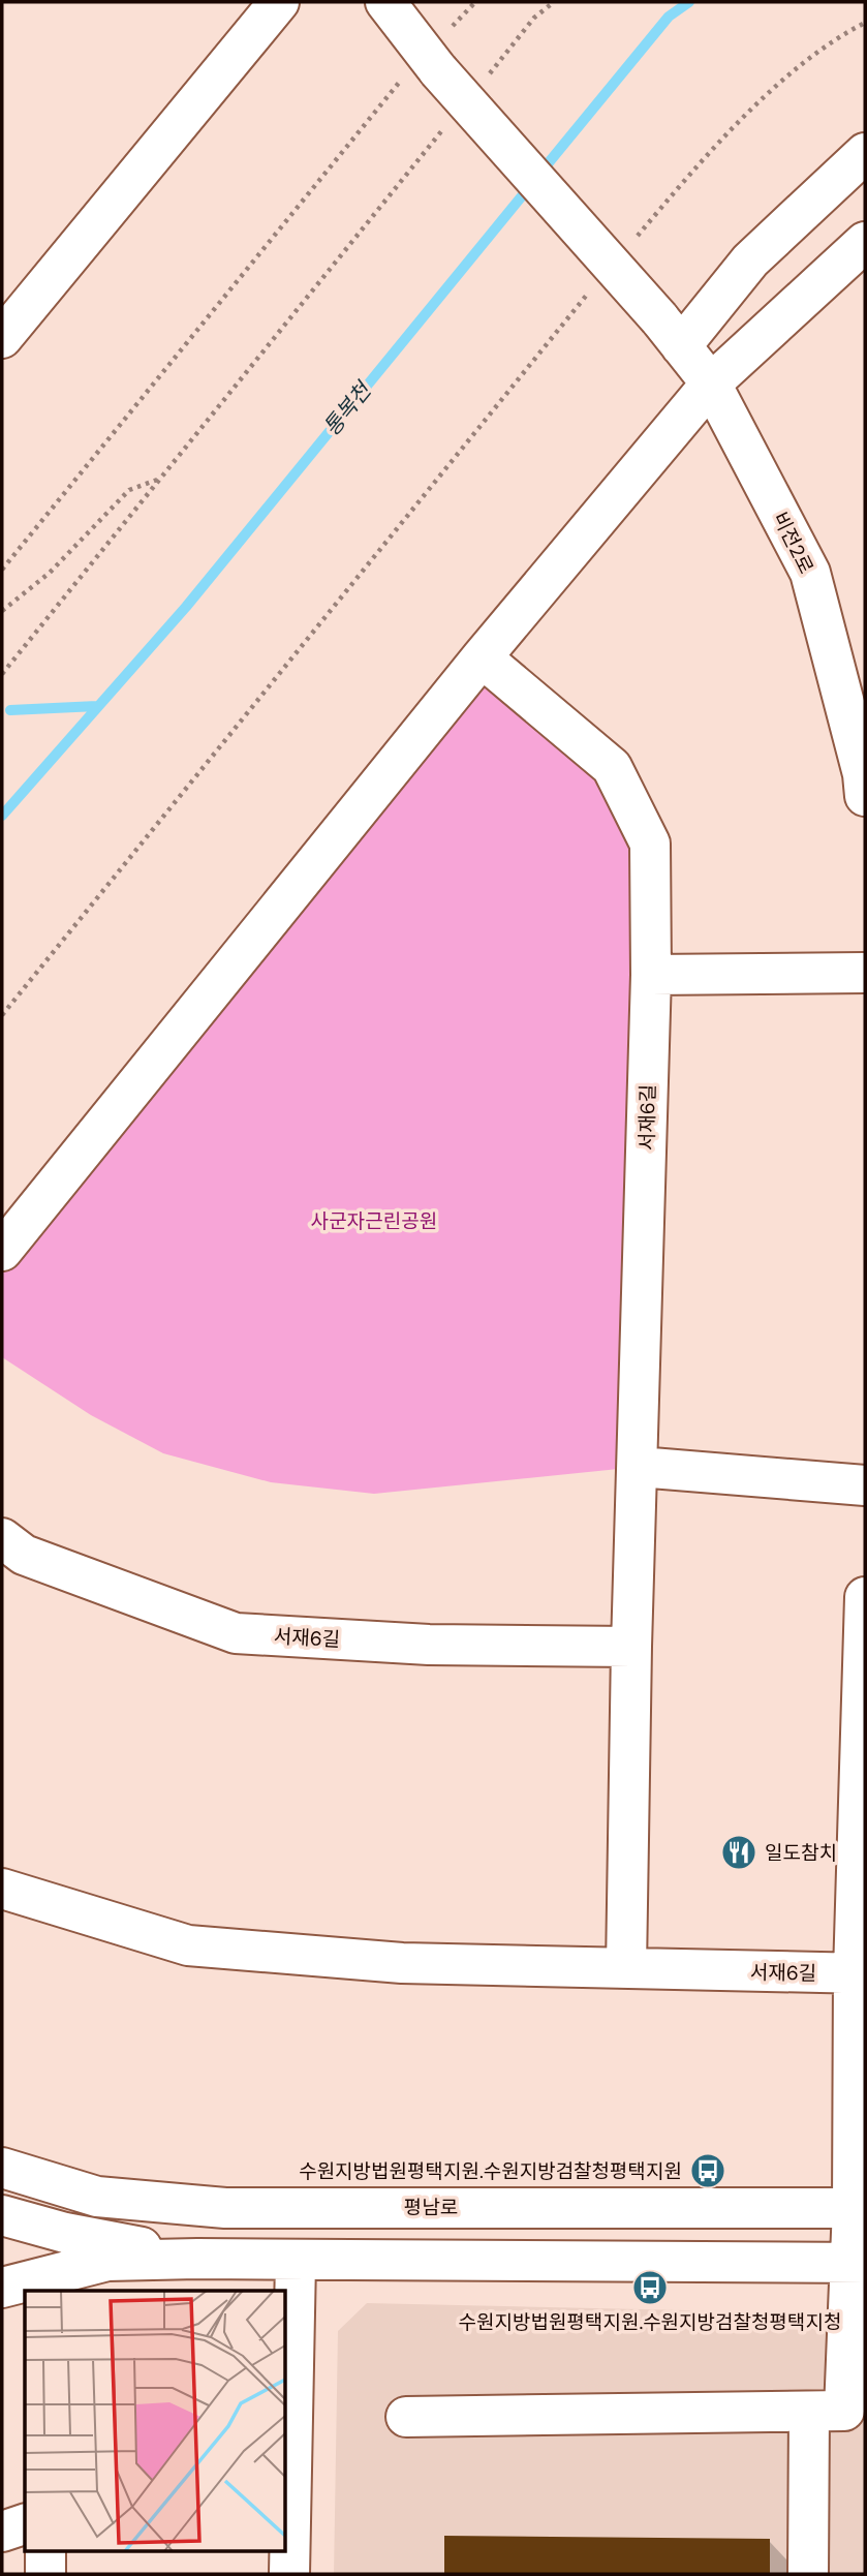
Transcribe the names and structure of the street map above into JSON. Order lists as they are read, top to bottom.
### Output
{
  "streets": {
    "street": ["비전2로", "서재6길", "평남로"]
  },
  "water": ["통복천"],
  "parks": ["사군자근린공원"],
  "places": {
    "restaurant": ["일도참치"],
    "bus stop": ["수원지방법원평택지원.수원지방검찰청평택지원", "수원지방법원평택지원.수원지방검찰청평택지청"]
  }
}
